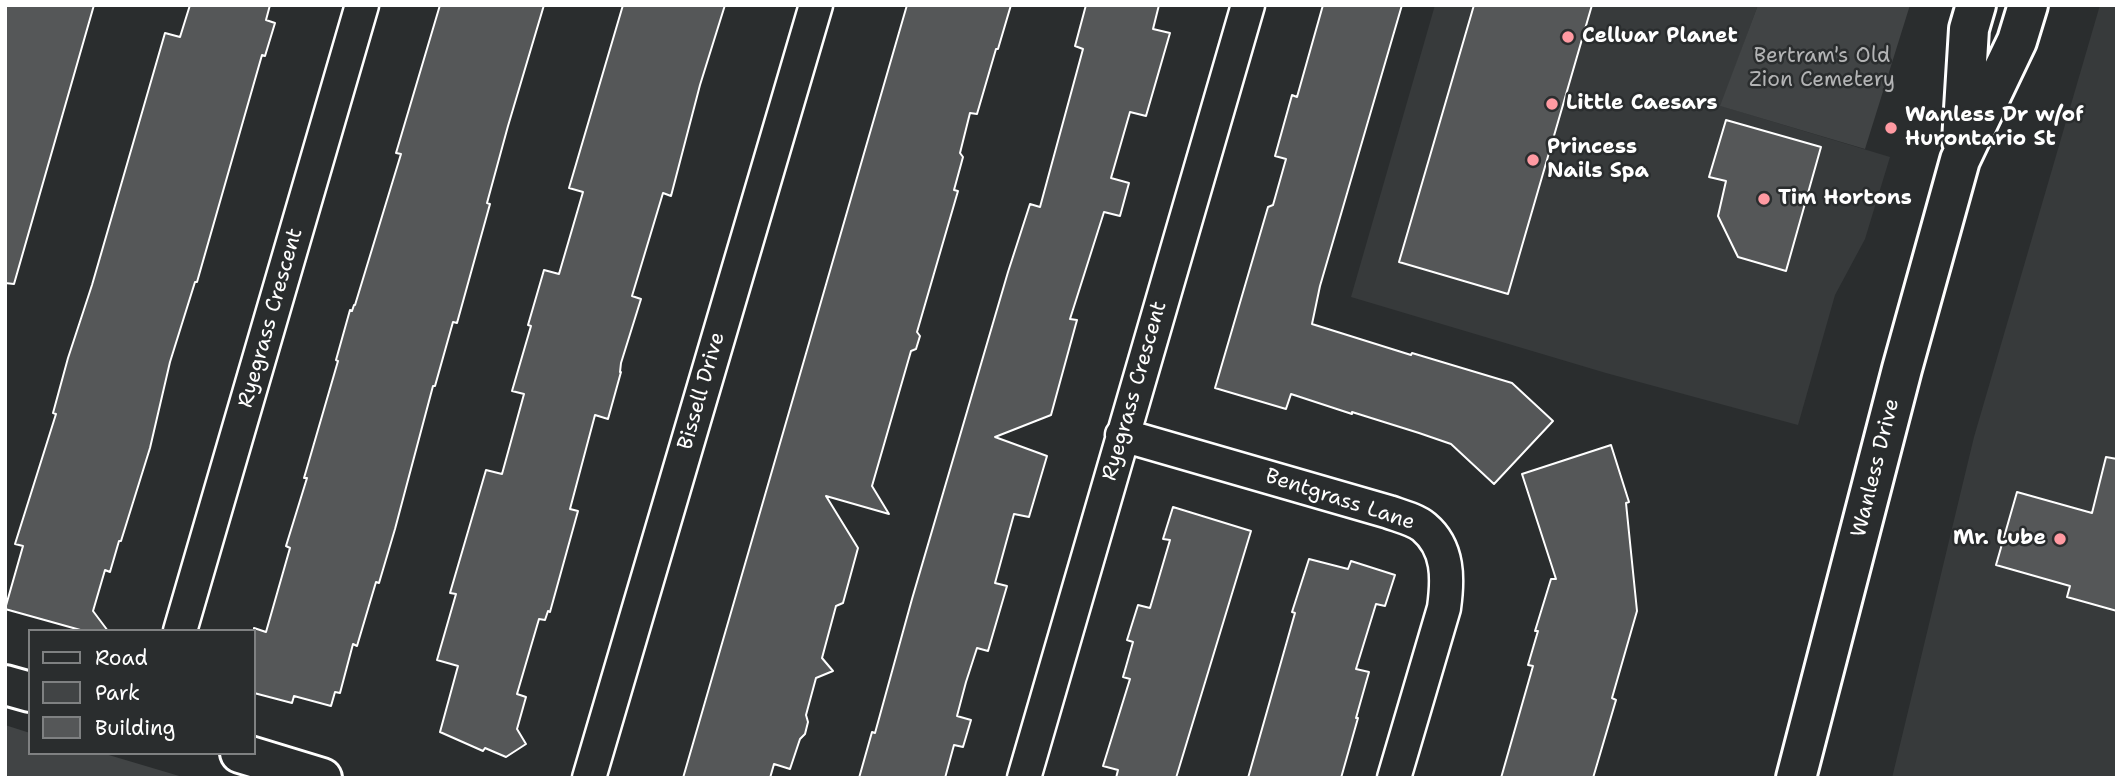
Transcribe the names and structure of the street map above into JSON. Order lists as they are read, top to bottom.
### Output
{
  "streets": {
    "main road": ["Wanless Drive"],
    "street": ["Ryegrass Crescent", "Bissell Drive", "Bentgrass Lane"]
  },
  "crossings": [
    ["Ryegrass Crescent", "Bentgrass Lane"]
  ],
  "parks": ["Bertram's Old Zion Cemetery"],
  "places": [
    "Celluar Planet",
    "Little Caesars",
    "Wanless Dr w/of Hurontario St",
    "Princess Nails Spa",
    "Tim Hortons",
    "Mr. Lube"
  ],
  "legend": ["Road", "Park", "Building"]
}
